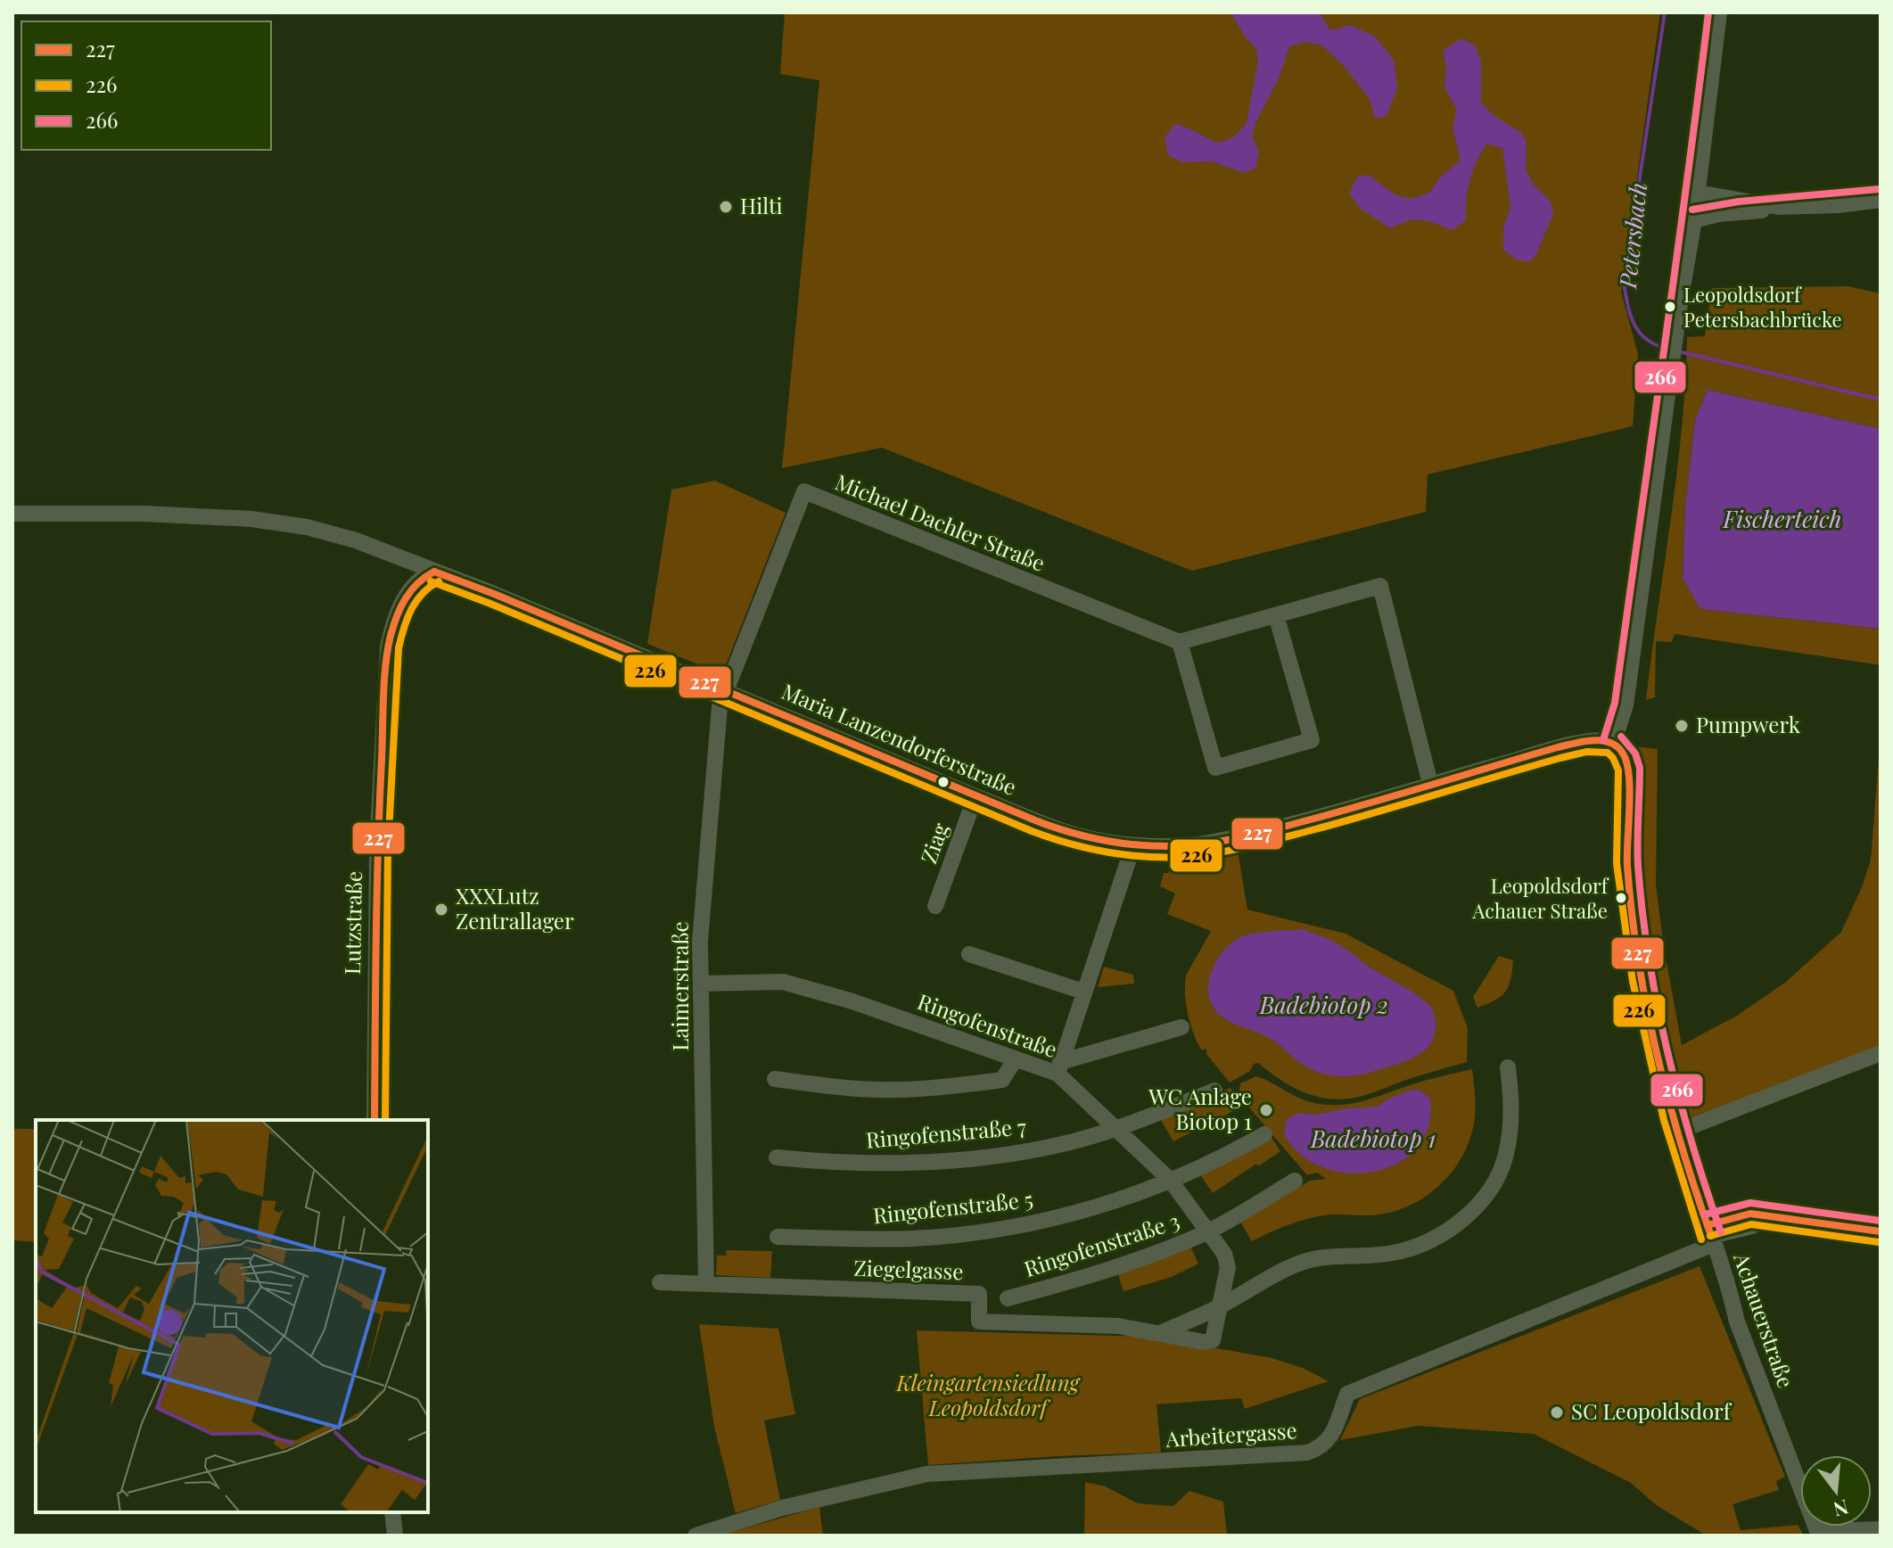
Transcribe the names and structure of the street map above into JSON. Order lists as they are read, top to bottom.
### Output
{
  "streets": {
    "street": [
      "Michael Dachler Straße",
      "Maria Lanzendorferstraße",
      "Ziag",
      "Lutzstraße",
      "Laimerstraße",
      "Ringofenstraße",
      "Ringofenstraße 7",
      "Ringofenstraße 5",
      "Ringofenstraße 3",
      "Ziegelgasse",
      "Achauerstraße",
      "Arbeitergasse"
    ]
  },
  "crossings": [
    ["Michael Dachler Straße", "Maria Lanzendorferstraße"],
    ["Michael Dachler Straße", "Laimerstraße"],
    ["Maria Lanzendorferstraße", "Ziag"],
    ["Maria Lanzendorferstraße", "Lutzstraße"],
    ["Maria Lanzendorferstraße", "Laimerstraße"],
    ["Maria Lanzendorferstraße", "Achauerstraße"],
    ["Laimerstraße", "Ringofenstraße"],
    ["Laimerstraße", "Ziegelgasse"],
    ["Ringofenstraße", "Ringofenstraße 7"],
    ["Ringofenstraße", "Ringofenstraße 5"],
    ["Ringofenstraße", "Ringofenstraße 3"],
    ["Ringofenstraße", "Ziegelgasse"],
    ["Achauerstraße", "Arbeitergasse"]
  ],
  "water": [
    "Petersbach",
    "Fischerteich",
    "Badebiotop 2",
    "Badebiotop 1"
  ],
  "parks": ["Kleingartensiedlung Leopoldsdorf"],
  "places": [
    "Hilti",
    "Leopoldsdorf Petersbachbrücke",
    "Pumpwerk",
    "Leopoldsdorf Achauer Straße",
    "XXXLutz Zentrallager",
    "WC Anlage Biotop 1",
    "SC Leopoldsdorf"
  ],
  "lines": ["transit line 266", "transit line 227", "transit line 226"],
  "legend": ["227", "226", "266"],
  "north": "bottom"
}
